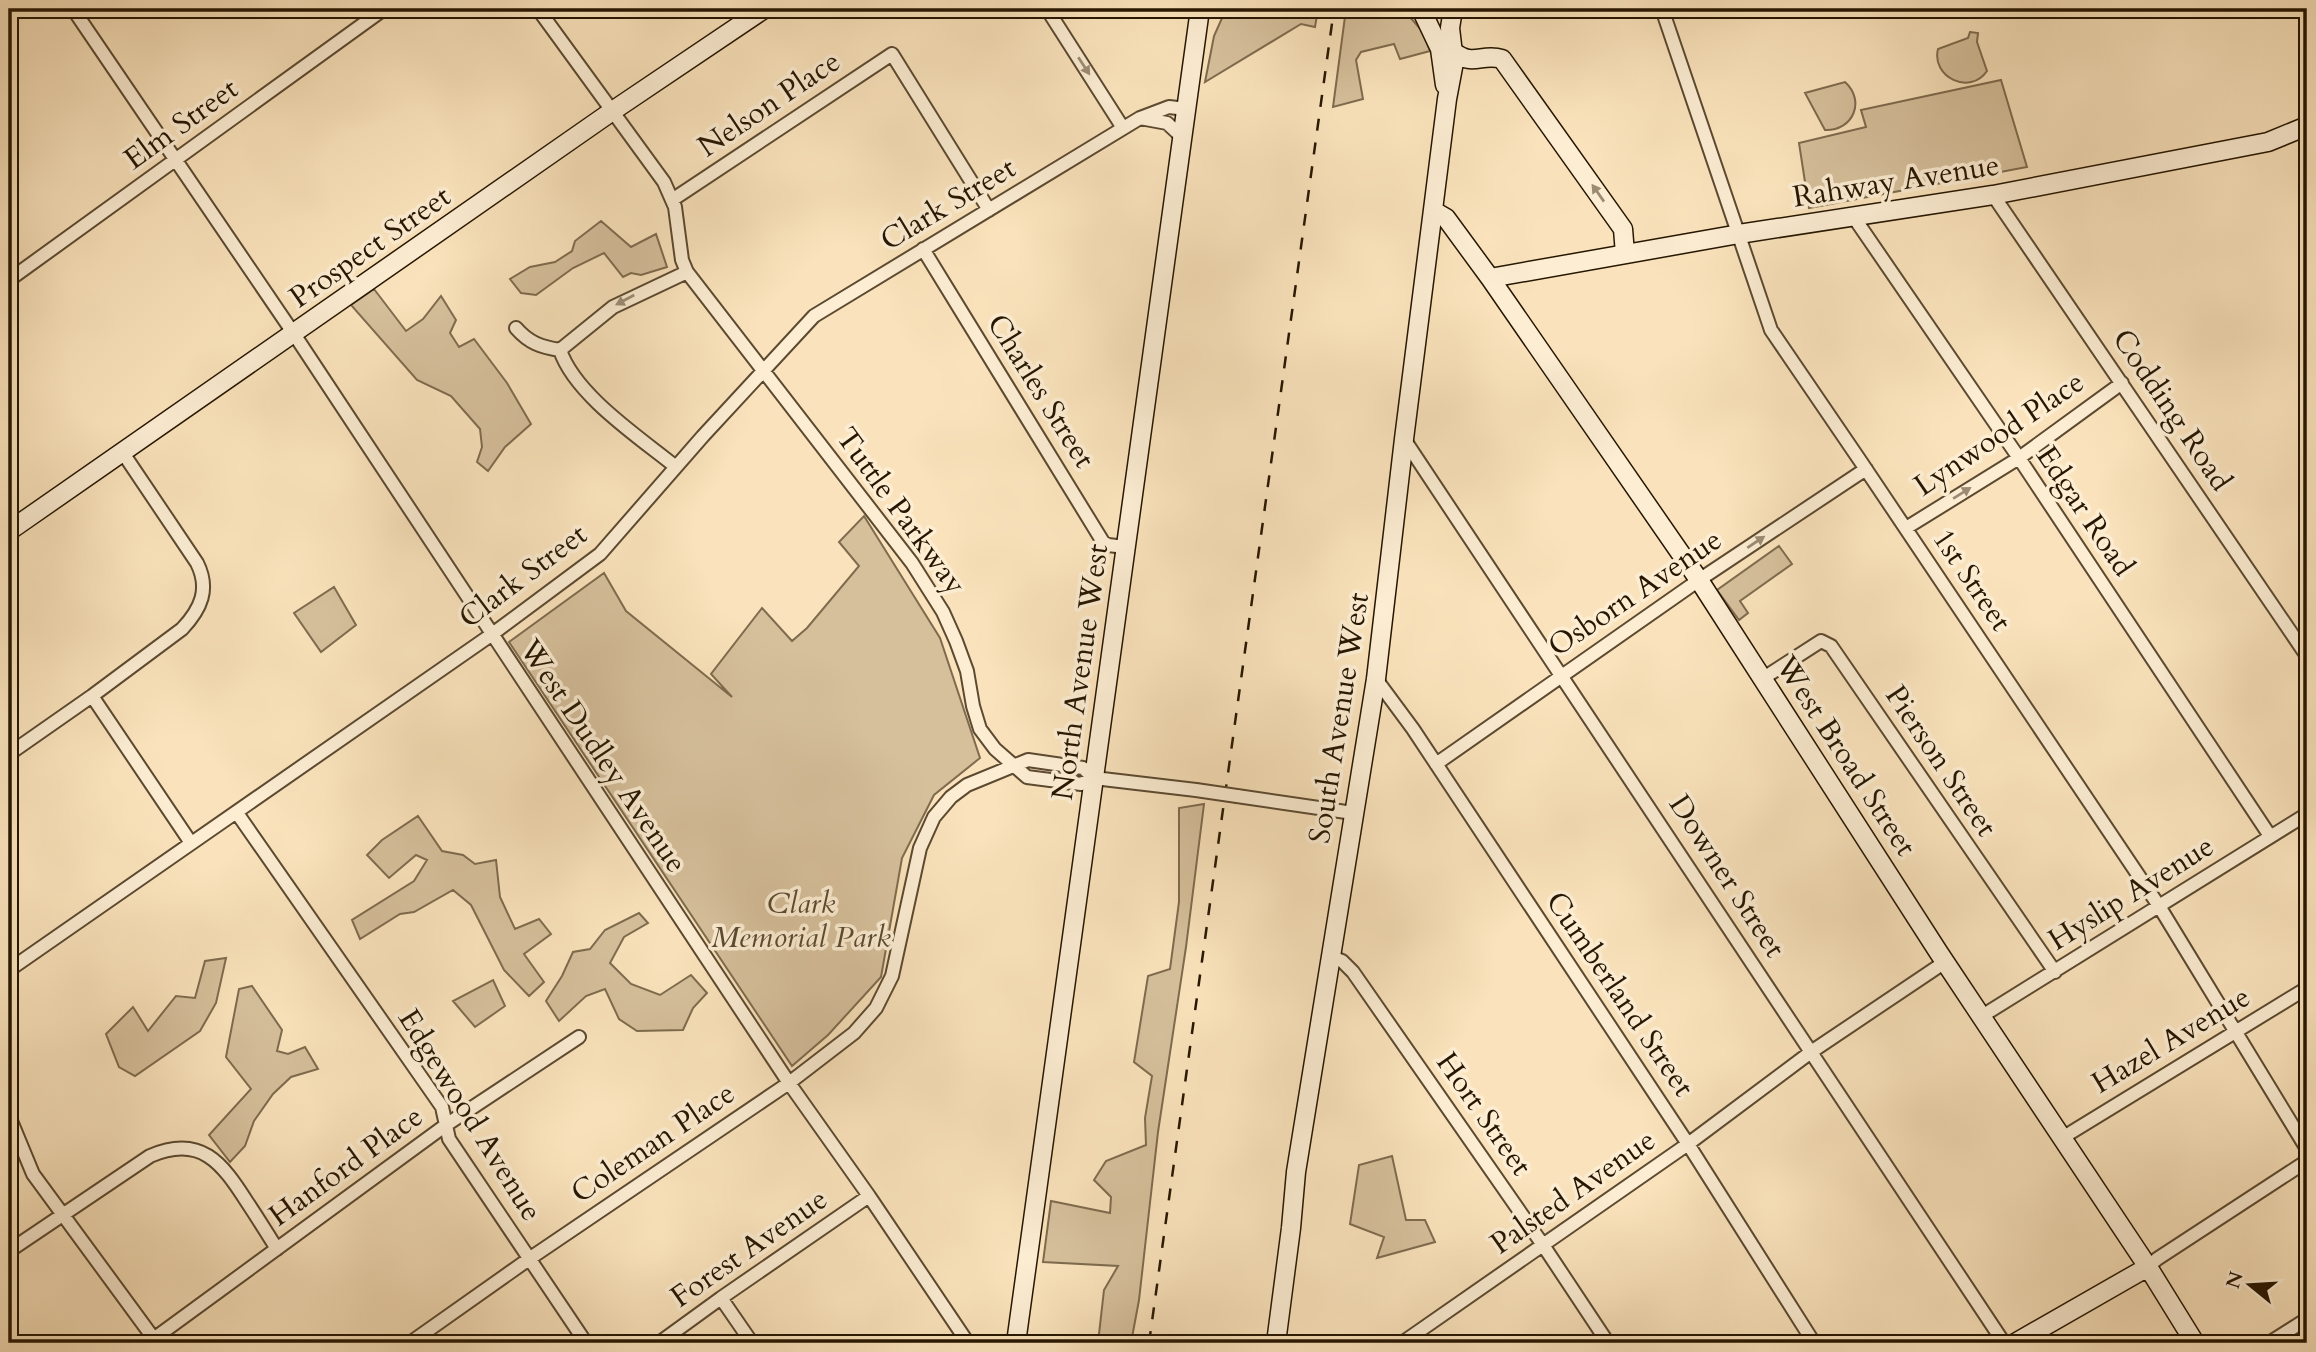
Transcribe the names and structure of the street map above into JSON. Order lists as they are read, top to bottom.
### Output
{
  "streets": {
    "street": [
      "Nelson Place",
      "Elm Street",
      "Rahway Avenue",
      "Clark Street",
      "Prospect Street",
      "Charles Street",
      "Codding Road",
      "Lynwood Place",
      "Tuttle Parkway",
      "Edgar Road",
      "1st Street",
      "Osborn Avenue",
      "North Avenue West",
      "South Avenue West",
      "West Dudley Avenue",
      "West Broad Street",
      "Pierson Street",
      "Downer Street",
      "Hyslip Avenue",
      "Cumberland Street",
      "Hazel Avenue",
      "Hort Street",
      "Edgewood Avenue",
      "Coleman Place",
      "Hanford Place",
      "Palsted Avenue",
      "Forest Avenue"
    ]
  },
  "crossings": [
    ["Nelson Place", "Clark Street"],
    ["Elm Street", "West Dudley Avenue"],
    ["Rahway Avenue", "Codding Road"],
    ["Rahway Avenue", "Edgar Road"],
    ["Rahway Avenue", "1st Street"],
    ["Rahway Avenue", "West Broad Street"],
    ["Clark Street", "Charles Street"],
    ["Clark Street", "Tuttle Parkway"],
    ["Clark Street", "North Avenue West"],
    ["Clark Street", "West Dudley Avenue"],
    ["Clark Street", "Edgewood Avenue"],
    ["Prospect Street", "West Dudley Avenue"],
    ["Charles Street", "North Avenue West"],
    ["Codding Road", "Lynwood Place"],
    ["Lynwood Place", "Edgar Road"],
    ["Lynwood Place", "1st Street"],
    ["Edgar Road", "Hyslip Avenue"],
    ["1st Street", "Osborn Avenue"],
    ["1st Street", "Hyslip Avenue"],
    ["1st Street", "Hazel Avenue"],
    ["Osborn Avenue", "West Broad Street"],
    ["Osborn Avenue", "Downer Street"],
    ["Osborn Avenue", "Cumberland Street"],
    ["South Avenue West", "West Broad Street"],
    ["South Avenue West", "Downer Street"],
    ["South Avenue West", "Cumberland Street"],
    ["South Avenue West", "Hort Street"],
    ["West Dudley Avenue", "Coleman Place"],
    ["West Dudley Avenue", "Forest Avenue"],
    ["West Broad Street", "Pierson Street"],
    ["West Broad Street", "Hyslip Avenue"],
    ["West Broad Street", "Hazel Avenue"],
    ["West Broad Street", "Palsted Avenue"],
    ["Pierson Street", "Hyslip Avenue"],
    ["Downer Street", "Palsted Avenue"],
    ["Cumberland Street", "Palsted Avenue"],
    ["Hort Street", "Palsted Avenue"],
    ["Edgewood Avenue", "Coleman Place"],
    ["Edgewood Avenue", "Hanford Place"]
  ],
  "one_way": ["Lynwood Place", "Osborn Avenue"],
  "parks": ["Clark Memorial Park"],
  "north": "left"
}
